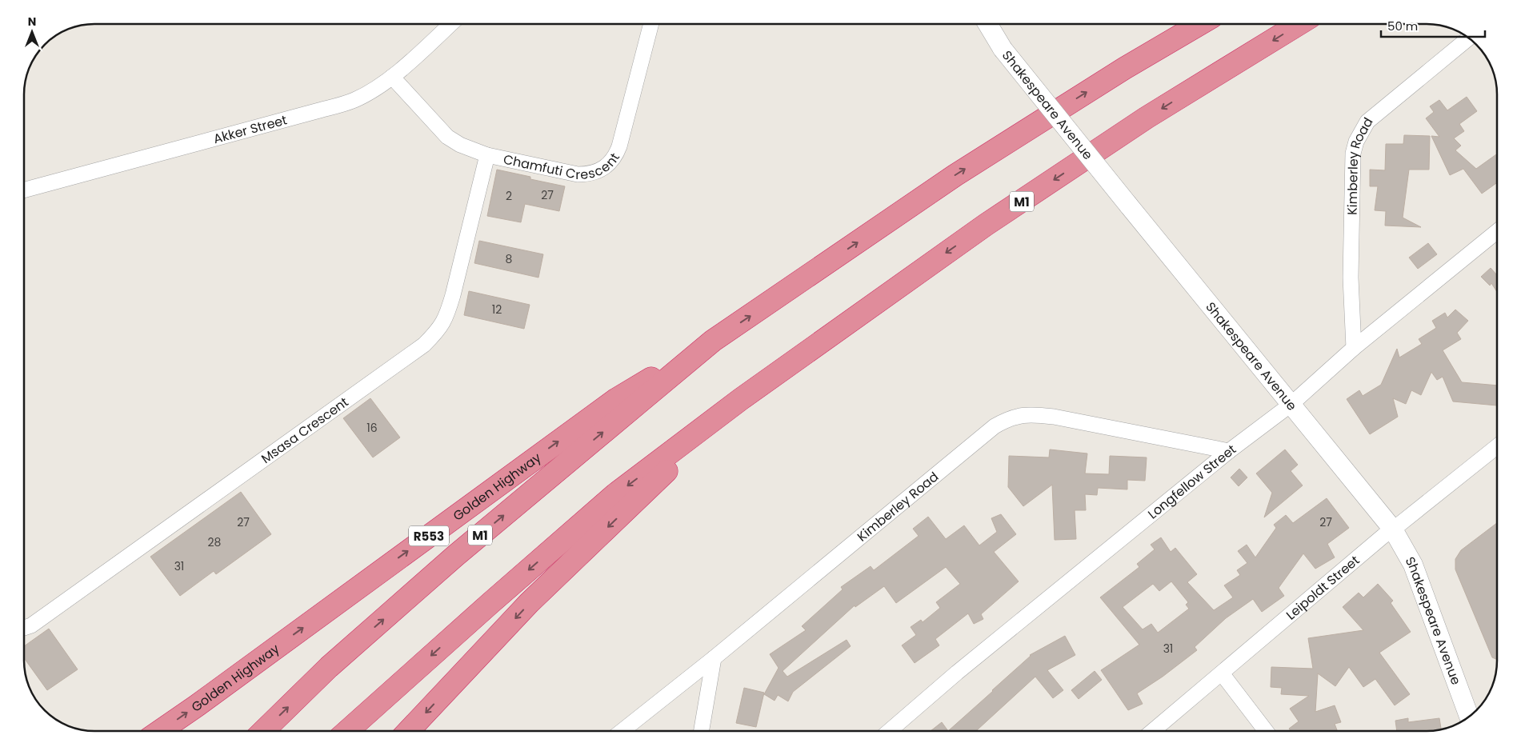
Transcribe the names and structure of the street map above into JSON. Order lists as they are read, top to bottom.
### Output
{
  "streets": {
    "highway": ["M1", "Golden Highway", "R553"],
    "street": [
      "Shakespeare Avenue",
      "Akker Street",
      "Chamfuti Crescent",
      "Kimberley Road",
      "Msasa Crescent",
      "Longfellow Street",
      "Leipoldt Street"
    ]
  },
  "crossings": [
    ["Shakespeare Avenue", "Longfellow Street"],
    ["Shakespeare Avenue", "Leipoldt Street"],
    ["Akker Street", "Chamfuti Crescent"],
    ["Chamfuti Crescent", "Msasa Crescent"],
    ["Kimberley Road", "Longfellow Street"],
    ["M1", "Golden Highway"]
  ],
  "house_numbers": [
    "27",
    "2",
    "8",
    "12",
    "16",
    "27",
    "27",
    "28",
    "31",
    "31"
  ],
  "scale_bar": "50 m",
  "north": "top"
}
